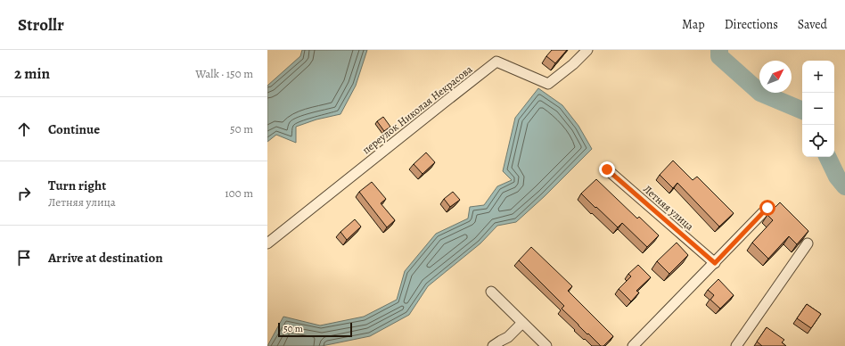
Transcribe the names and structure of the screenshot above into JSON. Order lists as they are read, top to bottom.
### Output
{
  "streets": {
    "street": ["переулок Николая Некрасова", "Летняя улица"]
  },
  "scale_bar": "50 m",
  "north": "top right",
  "page": {
    "header": "Strollr",
    "nav": ["Map", "Directions", "Saved"],
    "heading": ["2 min", "Walk · 150 m"],
    "map_buttons": ["+", "−"],
    "list": [
      ["Continue", "50 m"],
      ["Turn right", "Летняя улица", "100 m"],
      "Arrive at destination"
    ],
    "scale": "50 m"
  }
}
